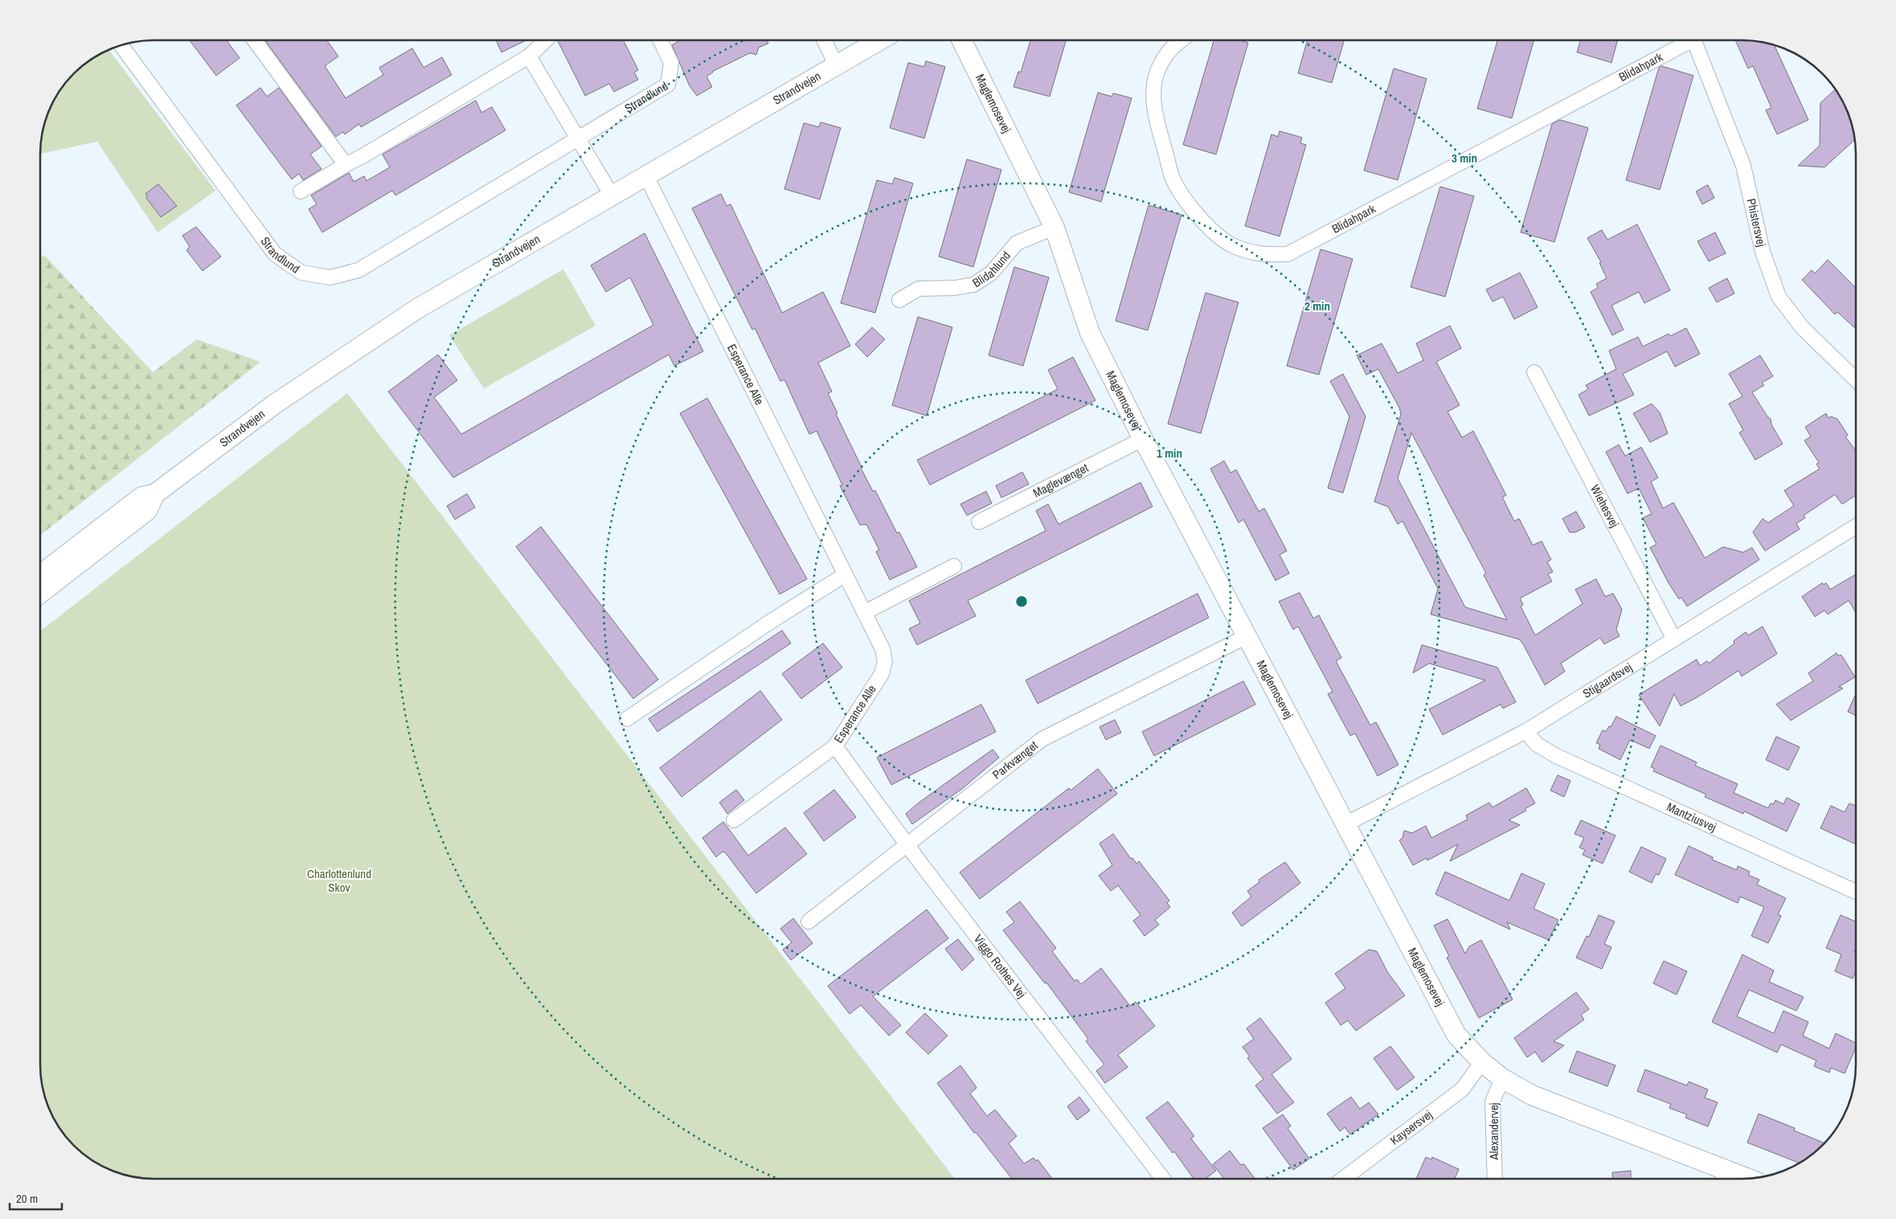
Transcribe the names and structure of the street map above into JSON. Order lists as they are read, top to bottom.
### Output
{
  "streets": {
    "street": [
      "Blidahpark",
      "Strandvejen",
      "Strandlund",
      "Maglemosevej",
      "Phistersvej",
      "Blidahlund",
      "Esperance Alle",
      "Maglevænget",
      "Wiehesvej",
      "Stigaardsvej",
      "Parkvænget",
      "Mantziusvej",
      "Viggo Rothes Vej",
      "Kaysersvej",
      "Alexandervej"
    ]
  },
  "crossings": [
    ["Strandvejen", "Esperance Alle"],
    ["Maglemosevej", "Blidahlund"],
    ["Maglemosevej", "Maglevænget"],
    ["Maglemosevej", "Stigaardsvej"],
    ["Maglemosevej", "Parkvænget"],
    ["Maglemosevej", "Kaysersvej"],
    ["Maglemosevej", "Alexandervej"],
    ["Esperance Alle", "Viggo Rothes Vej"],
    ["Wiehesvej", "Stigaardsvej"],
    ["Stigaardsvej", "Mantziusvej"],
    ["Parkvænget", "Viggo Rothes Vej"]
  ],
  "parks": ["Charlottenlund Skov"],
  "scale_bar": "20 m",
  "rings": ["3 min", "2 min", "1 min"]
}
